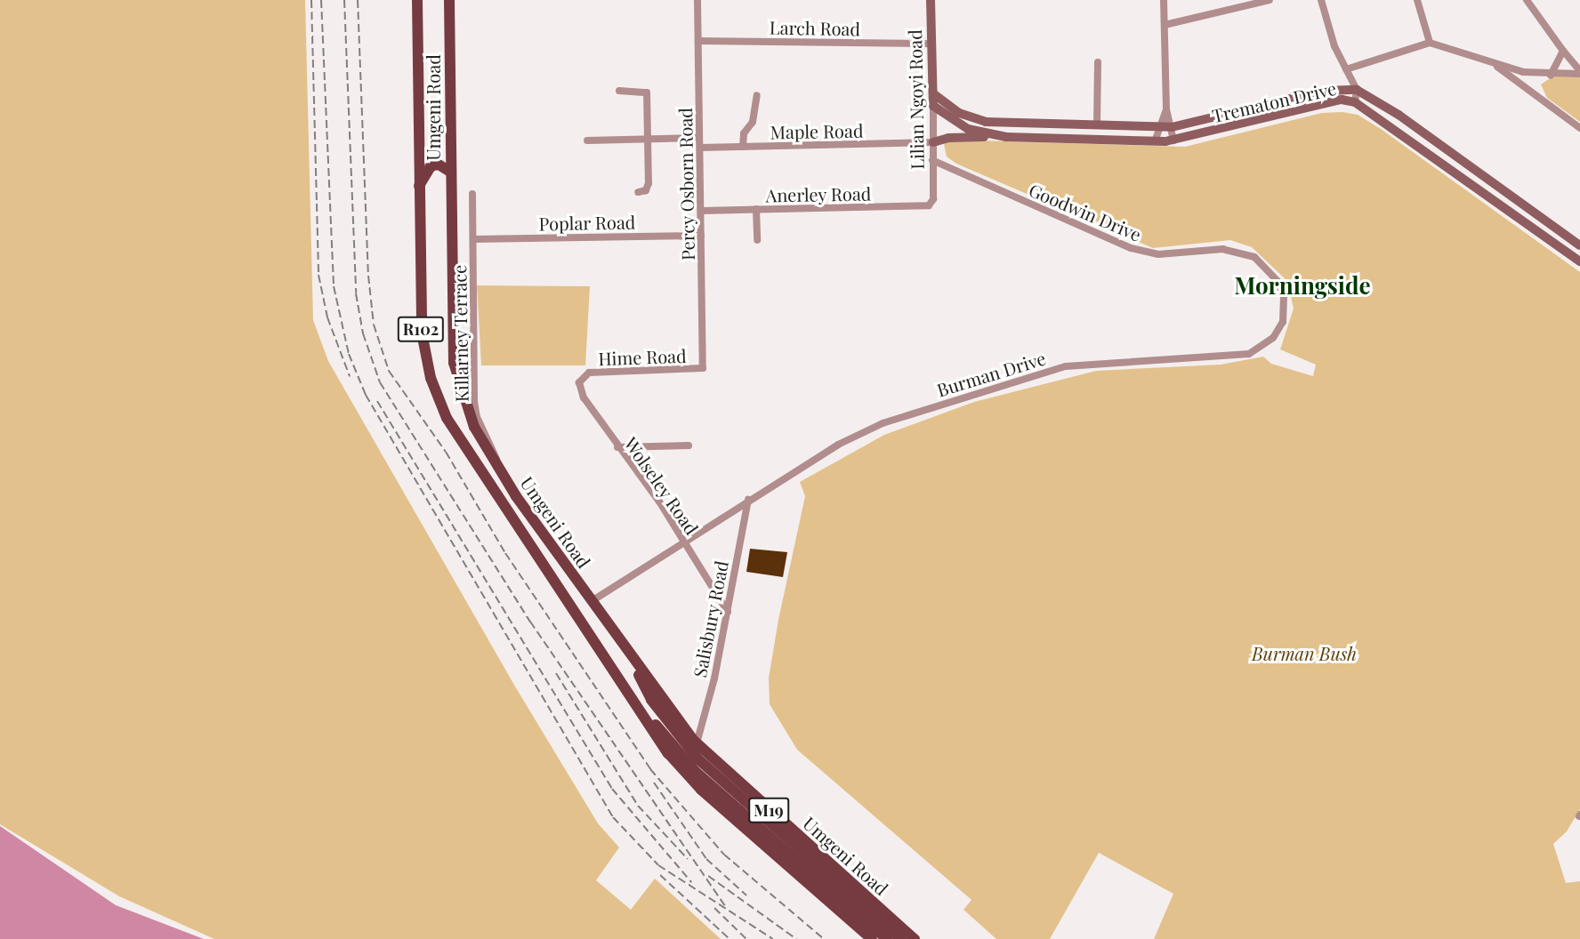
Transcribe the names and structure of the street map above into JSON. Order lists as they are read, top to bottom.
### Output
{
  "streets": {
    "main road": ["Umgeni Road", "R102", "M19"],
    "street": [
      "Larch Road",
      "Lilian Ngoyi Road",
      "Trematon Drive",
      "Maple Road",
      "Percy Osborn Road",
      "Anerley Road",
      "Goodwin Drive",
      "Poplar Road",
      "Killarney Terrace",
      "Hime Road",
      "Burman Drive",
      "Wolseley Road",
      "Salisbury Road"
    ]
  },
  "crossings": [
    ["Larch Road", "Lilian Ngoyi Road"],
    ["Larch Road", "Percy Osborn Road"],
    ["Lilian Ngoyi Road", "Trematon Drive"],
    ["Lilian Ngoyi Road", "Maple Road"],
    ["Lilian Ngoyi Road", "Anerley Road"],
    ["Lilian Ngoyi Road", "Goodwin Drive"],
    ["Umgeni Road", "Killarney Terrace"],
    ["Umgeni Road", "Burman Drive"],
    ["Umgeni Road", "Salisbury Road"],
    ["Maple Road", "Percy Osborn Road"],
    ["Percy Osborn Road", "Anerley Road"],
    ["Percy Osborn Road", "Poplar Road"],
    ["Percy Osborn Road", "Hime Road"],
    ["Goodwin Drive", "Burman Drive"],
    ["Poplar Road", "Killarney Terrace"],
    ["Hime Road", "Wolseley Road"],
    ["Burman Drive", "Wolseley Road"],
    ["Burman Drive", "Salisbury Road"],
    ["Wolseley Road", "Salisbury Road"]
  ],
  "districts": ["Morningside"],
  "parks": ["Burman Bush"]
}
